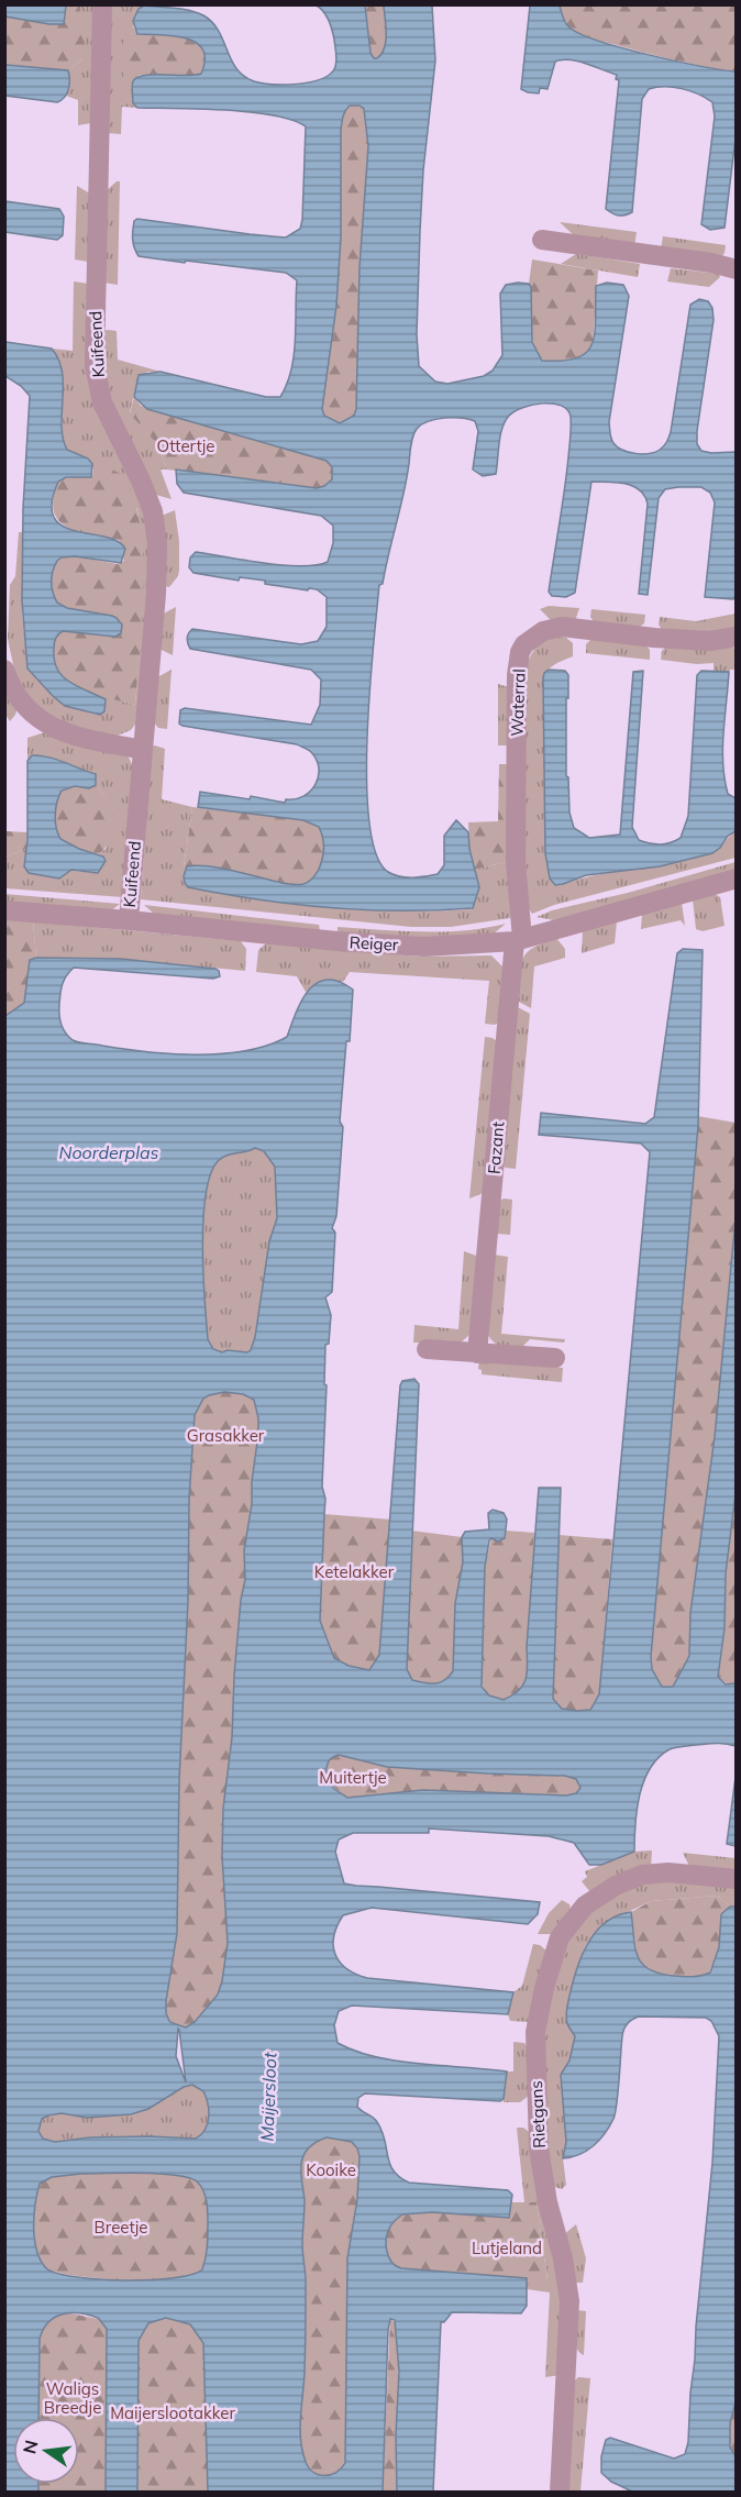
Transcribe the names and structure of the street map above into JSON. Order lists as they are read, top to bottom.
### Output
{
  "streets": {
    "street": [
      "Kuifeend",
      "Waterral",
      "Reiger",
      "Fazant",
      "Rietgans"
    ]
  },
  "crossings": [
    ["Kuifeend", "Reiger"],
    ["Waterral", "Reiger"],
    ["Waterral", "Fazant"],
    ["Reiger", "Fazant"]
  ],
  "water": ["Noorderplas", "Maijersloot"],
  "parks": [
    "Ottertje",
    "Grasakker",
    "Ketelakker",
    "Muitertje",
    "Kooike",
    "Breetje",
    "Lutjeland",
    "Waligs Breedje",
    "Maijerslootakker"
  ],
  "north": "left"
}
